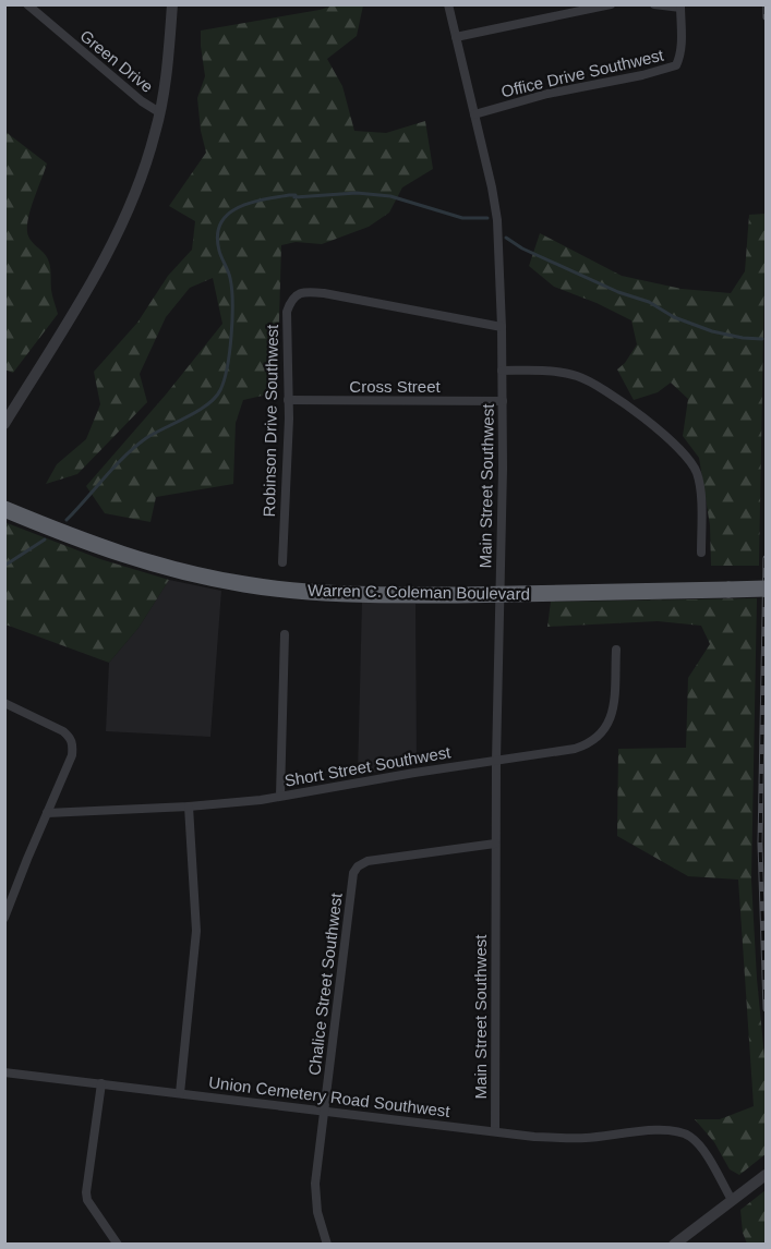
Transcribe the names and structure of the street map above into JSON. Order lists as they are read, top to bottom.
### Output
{
  "streets": {
    "highway": ["Warren C. Coleman Boulevard"],
    "street": [
      "Green Drive",
      "Office Drive Southwest",
      "Cross Street",
      "Robinson Drive Southwest",
      "Main Street Southwest",
      "Short Street Southwest",
      "Chalice Street Southwest",
      "Union Cemetery Road Southwest"
    ]
  },
  "crossings": [
    ["Office Drive Southwest", "Main Street Southwest"],
    ["Cross Street", "Robinson Drive Southwest"],
    ["Cross Street", "Main Street Southwest"],
    ["Robinson Drive Southwest", "Main Street Southwest"],
    ["Main Street Southwest", "Warren C. Coleman Boulevard"],
    ["Main Street Southwest", "Short Street Southwest"],
    ["Main Street Southwest", "Chalice Street Southwest"],
    ["Main Street Southwest", "Union Cemetery Road Southwest"],
    ["Chalice Street Southwest", "Union Cemetery Road Southwest"]
  ]
}
